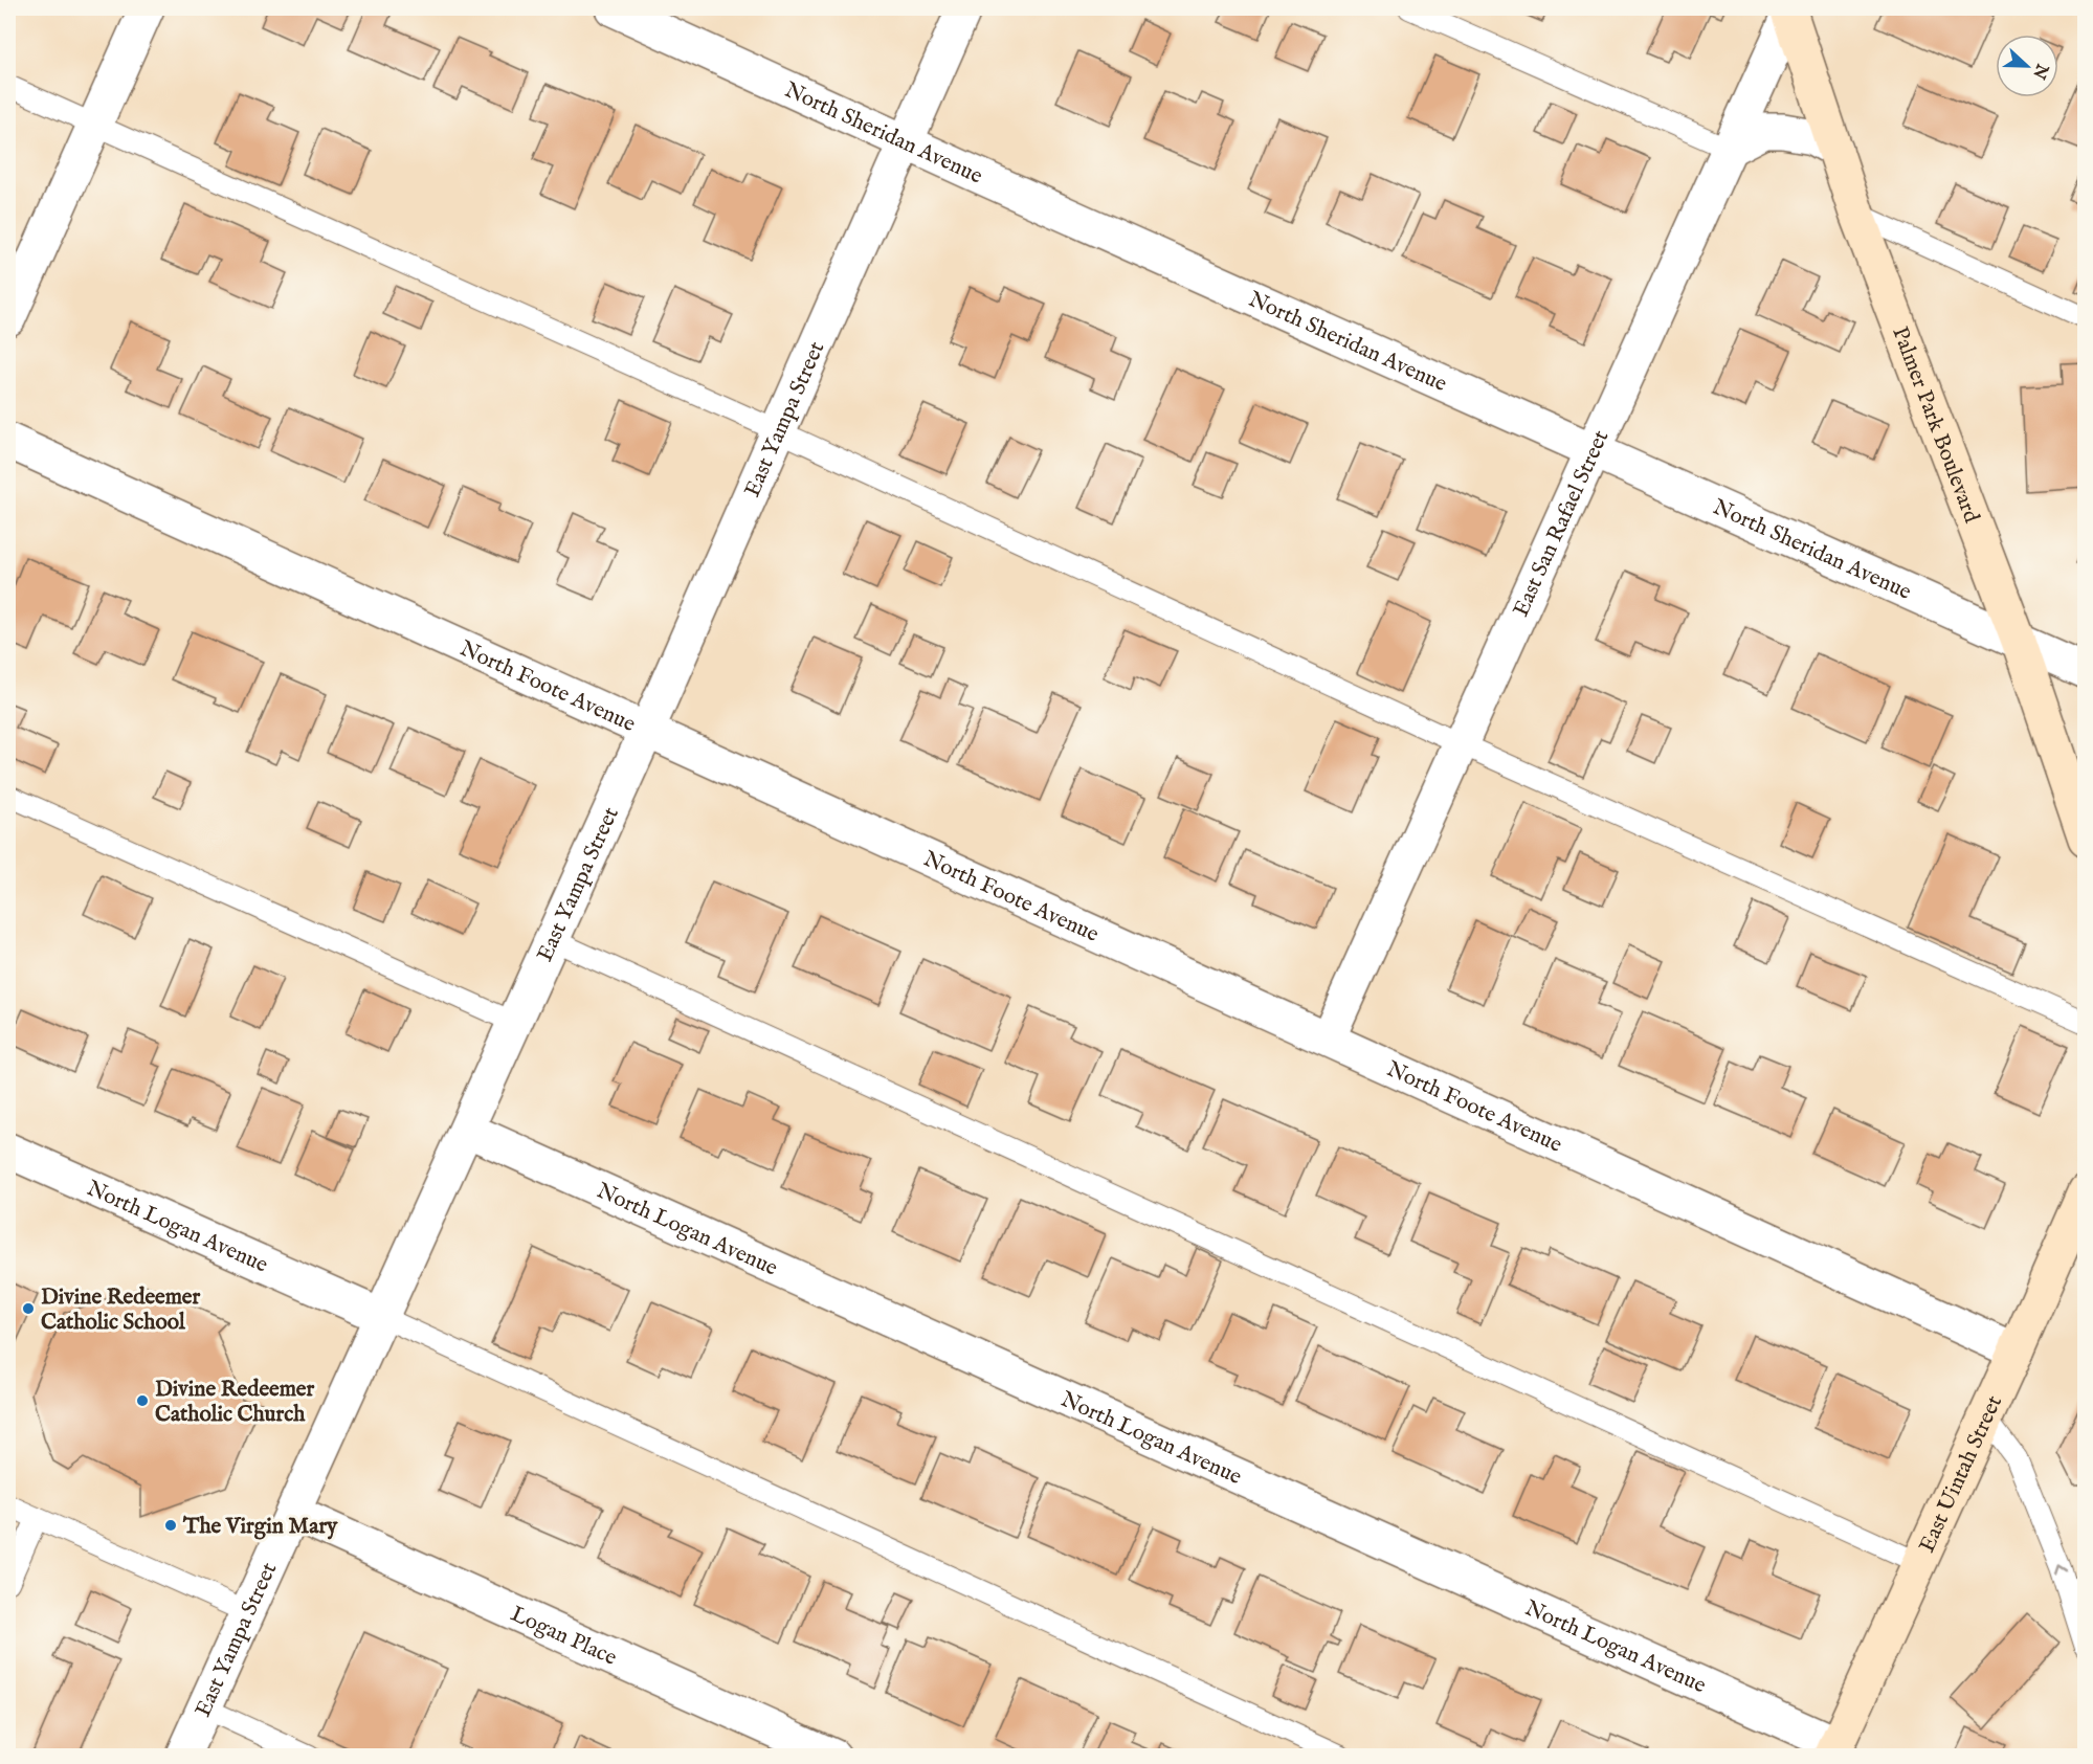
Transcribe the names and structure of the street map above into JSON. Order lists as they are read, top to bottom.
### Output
{
  "streets": {
    "main road": ["Palmer Park Boulevard", "East Uintah Street"],
    "street": [
      "North Sheridan Avenue",
      "East Yampa Street",
      "East San Rafael Street",
      "North Foote Avenue",
      "North Logan Avenue",
      "Logan Place"
    ]
  },
  "crossings": [
    ["North Sheridan Avenue", "East Yampa Street"],
    ["North Sheridan Avenue", "Palmer Park Boulevard"],
    ["North Sheridan Avenue", "East San Rafael Street"],
    ["East Yampa Street", "North Foote Avenue"],
    ["East Yampa Street", "North Logan Avenue"],
    ["East Yampa Street", "Logan Place"],
    ["Palmer Park Boulevard", "East San Rafael Street"],
    ["East San Rafael Street", "North Foote Avenue"],
    ["North Foote Avenue", "East Uintah Street"],
    ["North Logan Avenue", "East Uintah Street"]
  ],
  "places": ["Divine Redeemer Catholic School", "Divine Redeemer Catholic Church", "The Virgin Mary"],
  "north": "right"
}
